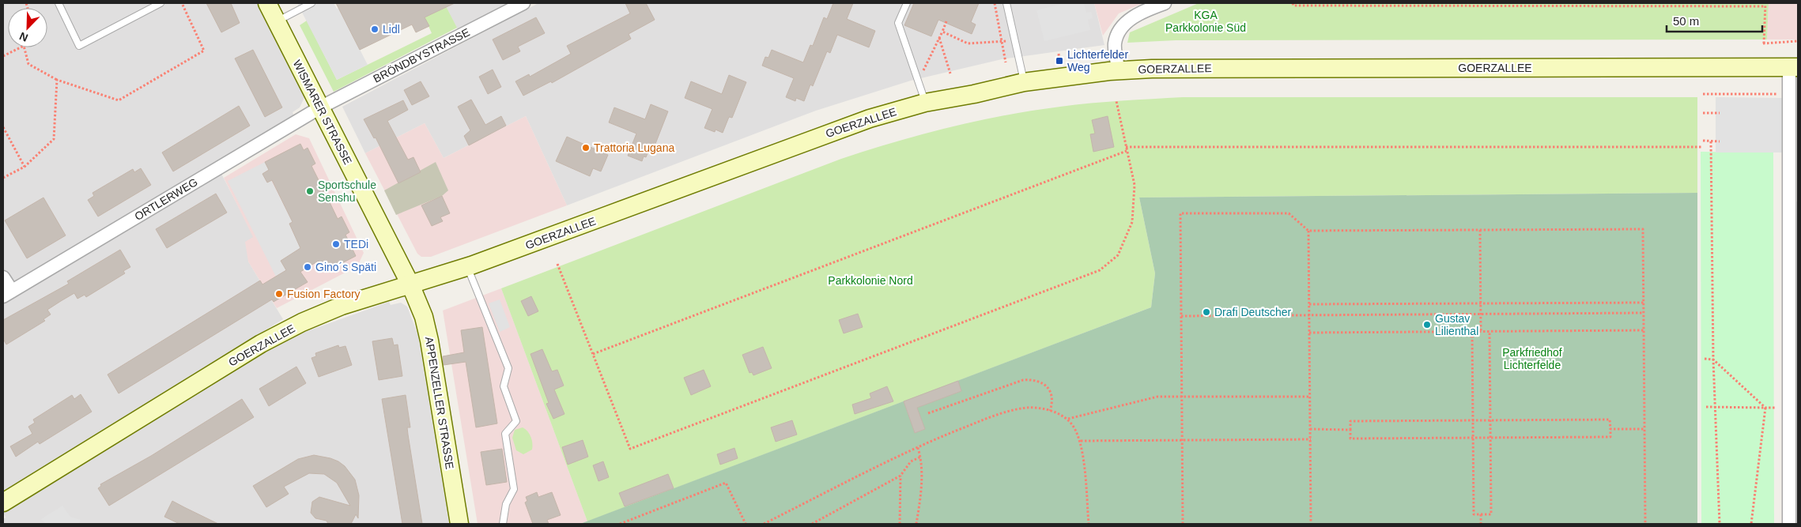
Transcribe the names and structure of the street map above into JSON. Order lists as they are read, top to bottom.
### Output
{
  "streets": {
    "main road": ["GOERZALLEE", "WISMARER STRASSE", "APPENZELLER STRASSE"],
    "street": ["BRÖNDBYSTRASSE", "ORTLERWEG"]
  },
  "crossings": [
    ["BRÖNDBYSTRASSE", "WISMARER STRASSE"],
    ["BRÖNDBYSTRASSE", "ORTLERWEG"],
    ["GOERZALLEE", "WISMARER STRASSE"],
    ["GOERZALLEE", "APPENZELLER STRASSE"],
    ["WISMARER STRASSE", "ORTLERWEG"],
    ["WISMARER STRASSE", "APPENZELLER STRASSE"]
  ],
  "parks": ["KGA Parkkolonie Süd", "Parkkolonie Nord", "Parkfriedhof Lichterfelde"],
  "places": {
    "other": [
      "Lidl",
      "Trattoria Lugana",
      "Sportschule Senshu",
      "TEDi",
      "Gino´s Späti",
      "Fusion Factory",
      "Drafi Deutscher",
      "Gustav Lilienthal"
    ],
    "transit": ["Lichterfelder Weg"]
  },
  "scale_bar": "50 m",
  "north": "bottom left"
}
